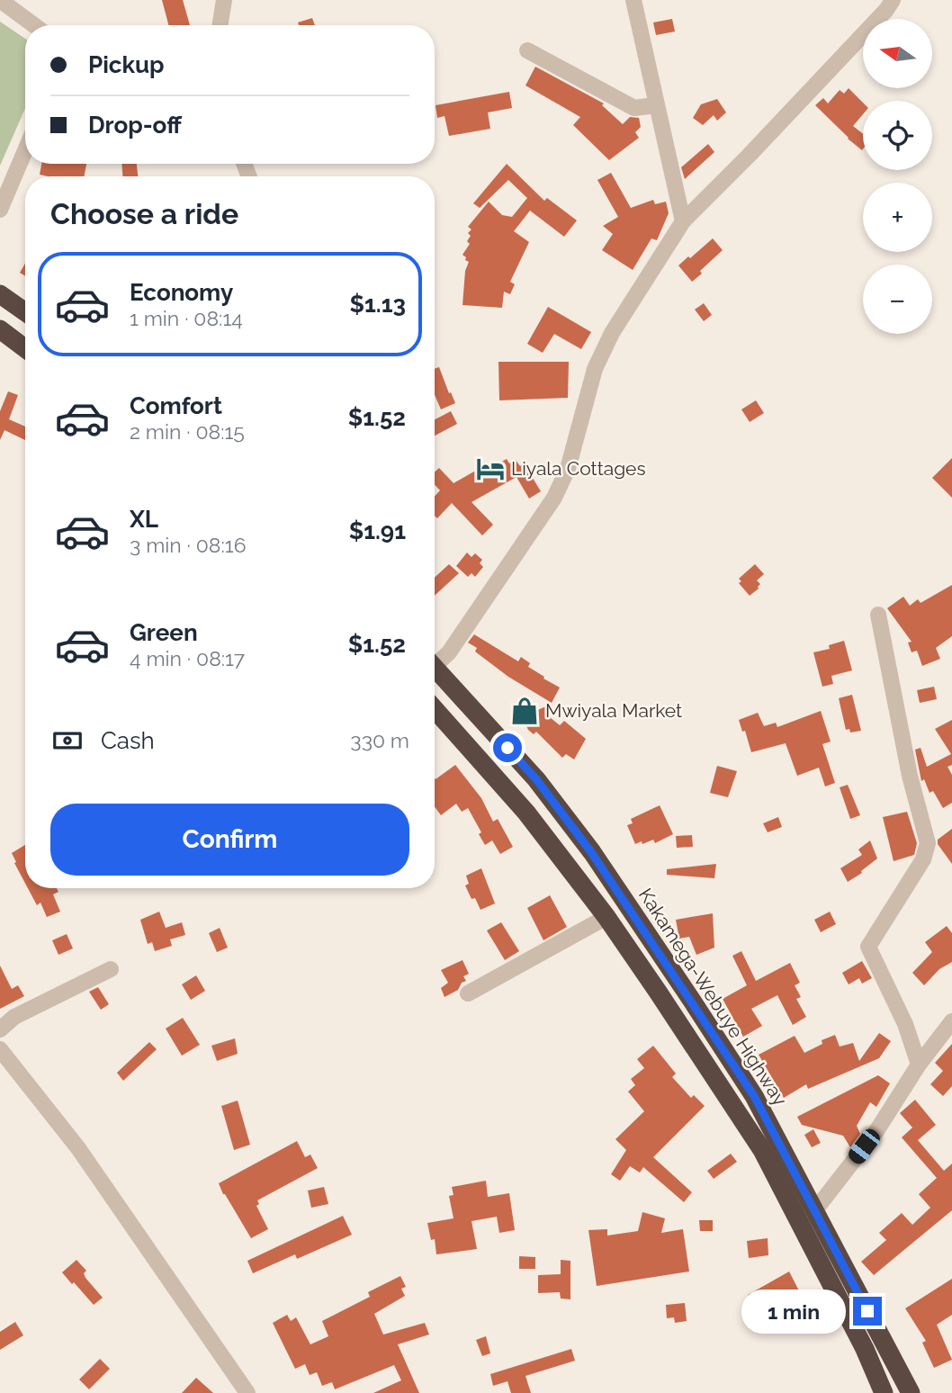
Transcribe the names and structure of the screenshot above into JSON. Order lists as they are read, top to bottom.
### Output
{
  "streets": {
    "highway": ["Kakamega-Webuye Highway"]
  },
  "places": {
    "hotel": ["Liyala Cottages"],
    "shop": ["Mwiyala Market"]
  },
  "north": "left",
  "page": {
    "map_buttons": ["+", "−"],
    "banner": ["Pickup", "Drop-off"],
    "heading": "Choose a ride",
    "list": [
      {
        "name": "Economy",
        "note": "1 min · 08:14",
        "value": "$1.13"
      },
      {
        "name": "Comfort",
        "note": "2 min · 08:15",
        "value": "$1.52"
      },
      {
        "name": "XL",
        "note": "3 min · 08:16",
        "value": "$1.91"
      },
      {
        "name": "Green",
        "note": "4 min · 08:17",
        "value": "$1.52"
      }
    ],
    "pay": ["Cash", "330 m"],
    "buttons": "Confirm",
    "bubble": "1 min"
  }
}
